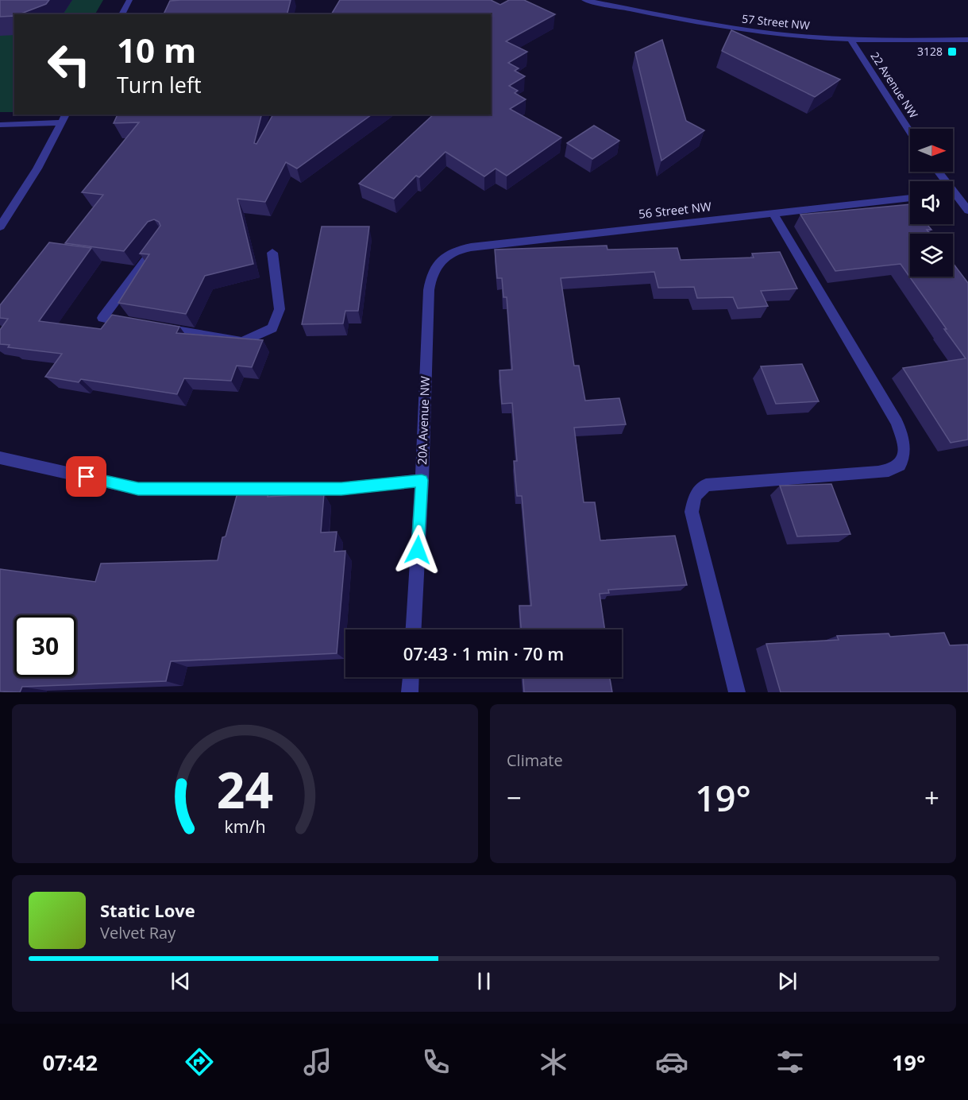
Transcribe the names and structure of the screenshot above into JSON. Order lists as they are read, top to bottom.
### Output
{
  "streets": {
    "street": [
      "57 Street NW",
      "22 Avenue NW",
      "56 Street NW",
      "20A Avenue NW"
    ]
  },
  "crossings": [
    ["57 Street NW", "22 Avenue NW"],
    ["56 Street NW", "20A Avenue NW"]
  ],
  "places": {
    "transit": ["3128"]
  },
  "north": "right",
  "page": {
    "turn": ["10 m", "Turn left"],
    "limit": "30",
    "trip": "07:43 · 1 min · 70 m",
    "tile": "Climate",
    "heat": ["−", "19°", "+"],
    "song": ["Static Love", "Velvet Ray"],
    "tabs": ["07:42", "19°"],
    "gauge": ["24", "km/h"]
  }
}
